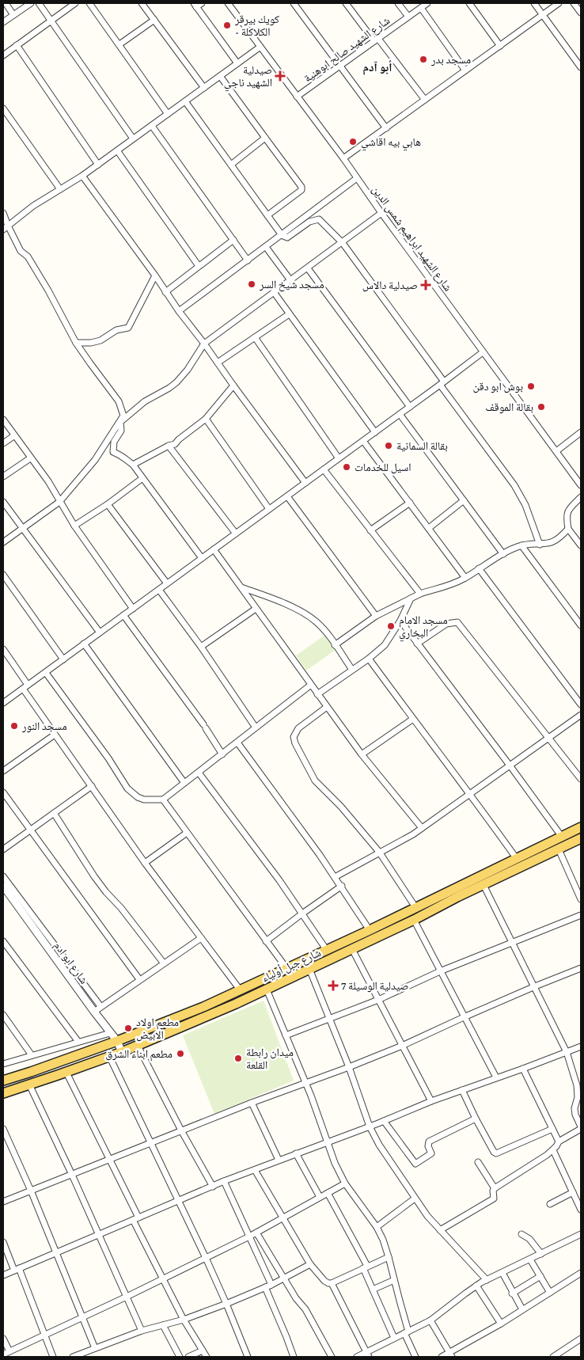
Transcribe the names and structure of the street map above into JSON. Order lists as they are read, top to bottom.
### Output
{
  "streets": {
    "main road": ["شارع جبل أولياء"],
    "street": ["شارع الشهيد صالح ابوهنية", "شارع الشهيد ابراهيم شمس الدين", "شارع ابو ادم"]
  },
  "crossings": [
    ["شارع الشهيد صالح ابوهنية", "شارع الشهيد ابراهيم شمس الدين"],
    ["شارع ابو ادم", "شارع جبل أولياء"]
  ],
  "districts": ["أبو آدم"],
  "places": {
    "other": [
      "كويك بيرقر - الكلاكلة",
      "مسجد بدر",
      "هابي بيه اقاشي",
      "مسجد شيخ السر",
      "بوش ابو دقن",
      "بقالة الموقف",
      "بقالة السمانية",
      "اسيل للخدمات",
      "مسجد الامام البخاري",
      "مسجد النور",
      "مطعم اولاد الابيض",
      "مطعم ابناء الشرق",
      "ميدان رابطة القلعة"
    ],
    "health": ["صيدلية الشهيد ناجي", "صيدلية دالاس", "صيدلية الوسيلة 7"]
  }
}
